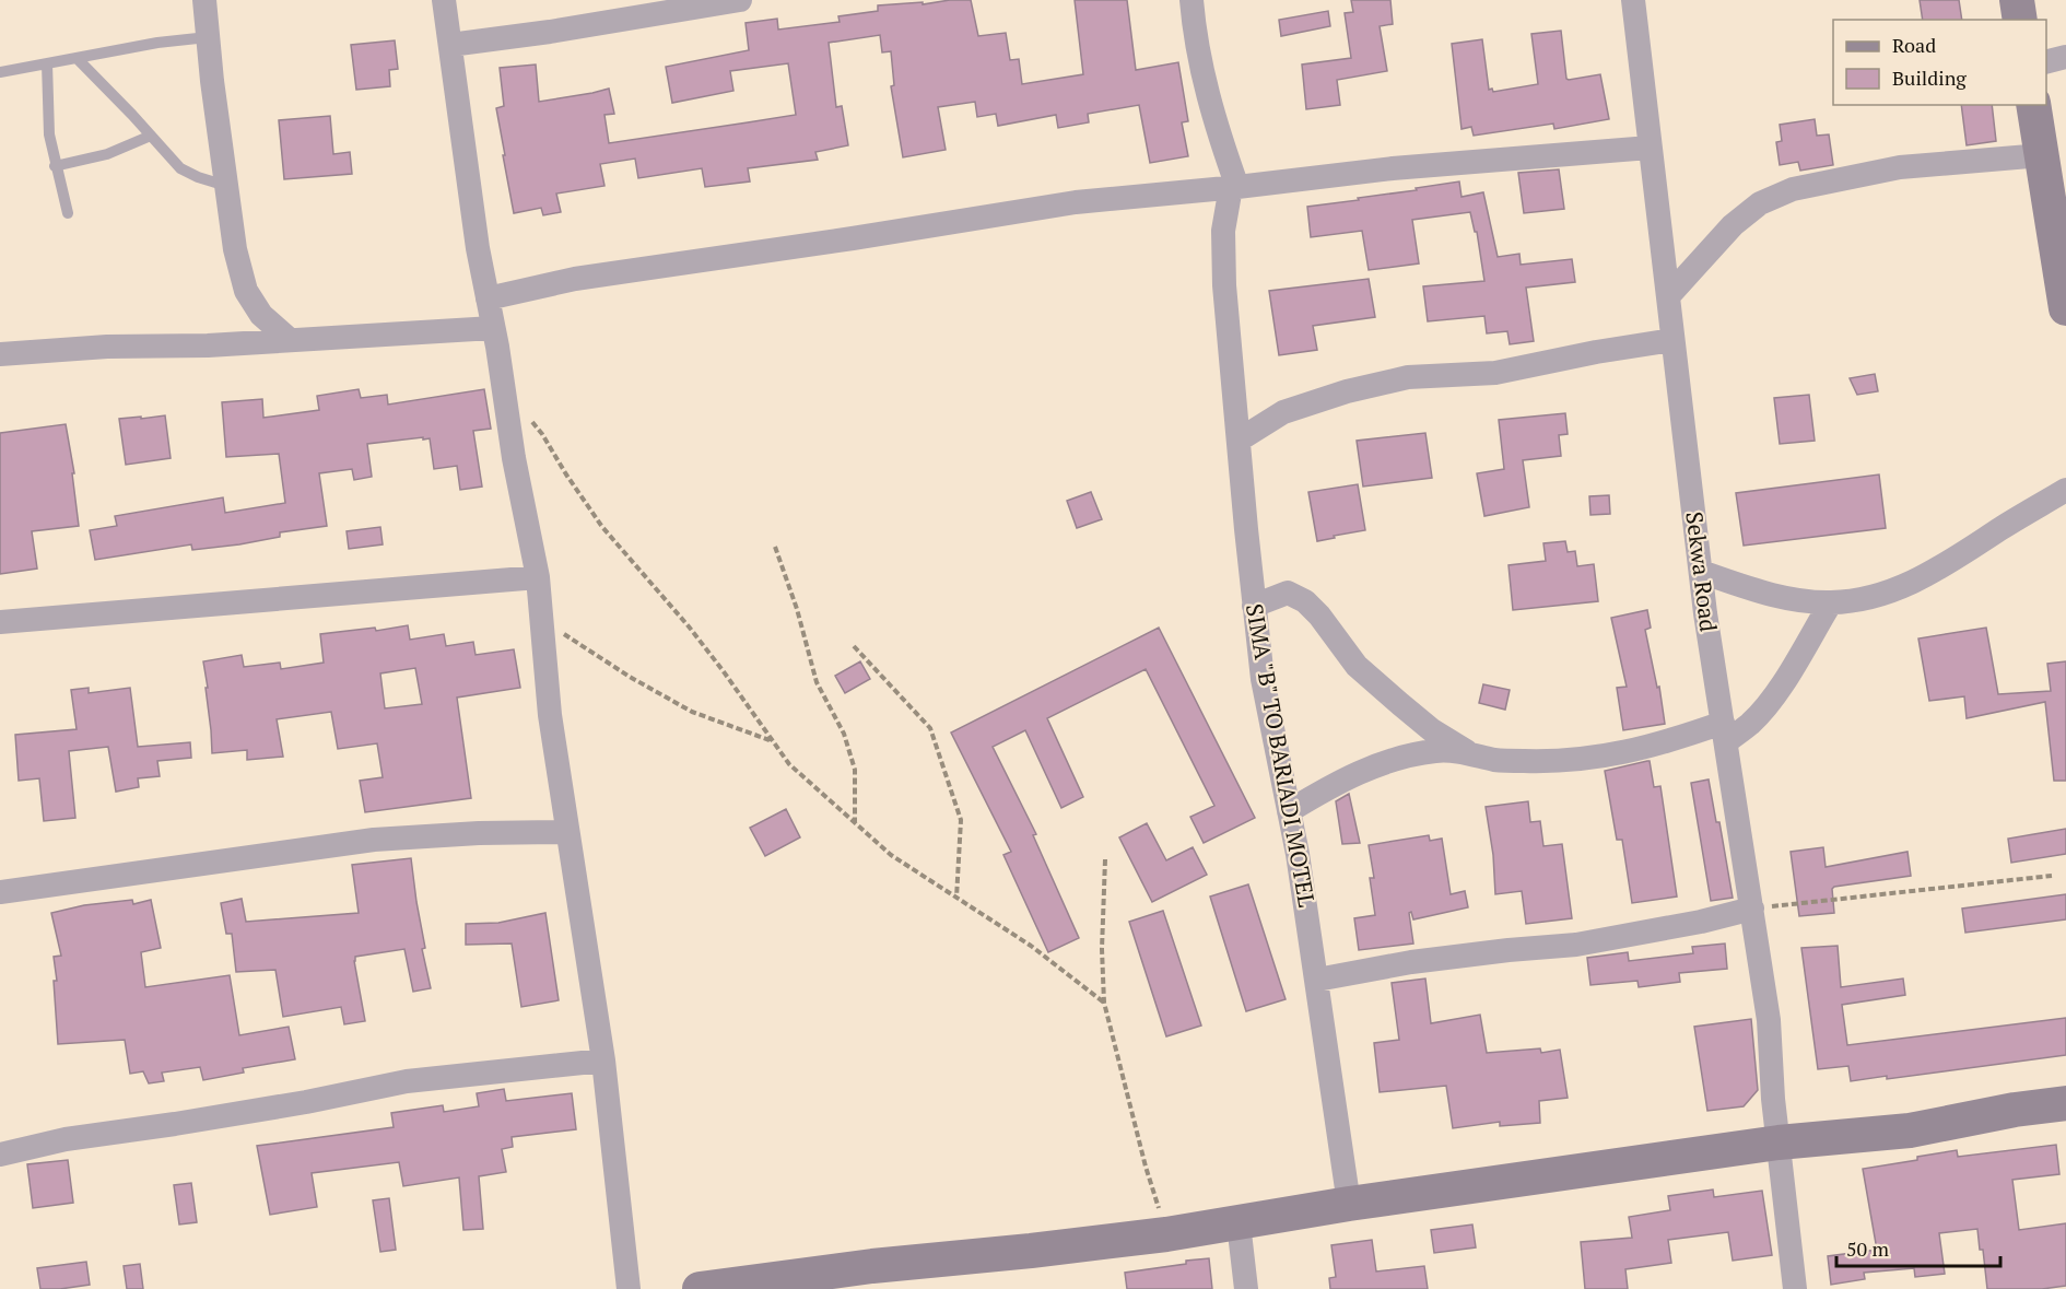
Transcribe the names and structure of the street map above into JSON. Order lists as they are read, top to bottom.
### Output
{
  "streets": {
    "street": ["Sekwa Road", "SIMA \"B\" TO BARIADI MOTEL"]
  },
  "legend": ["Road", "Building"],
  "scale_bar": "50 m"
}
